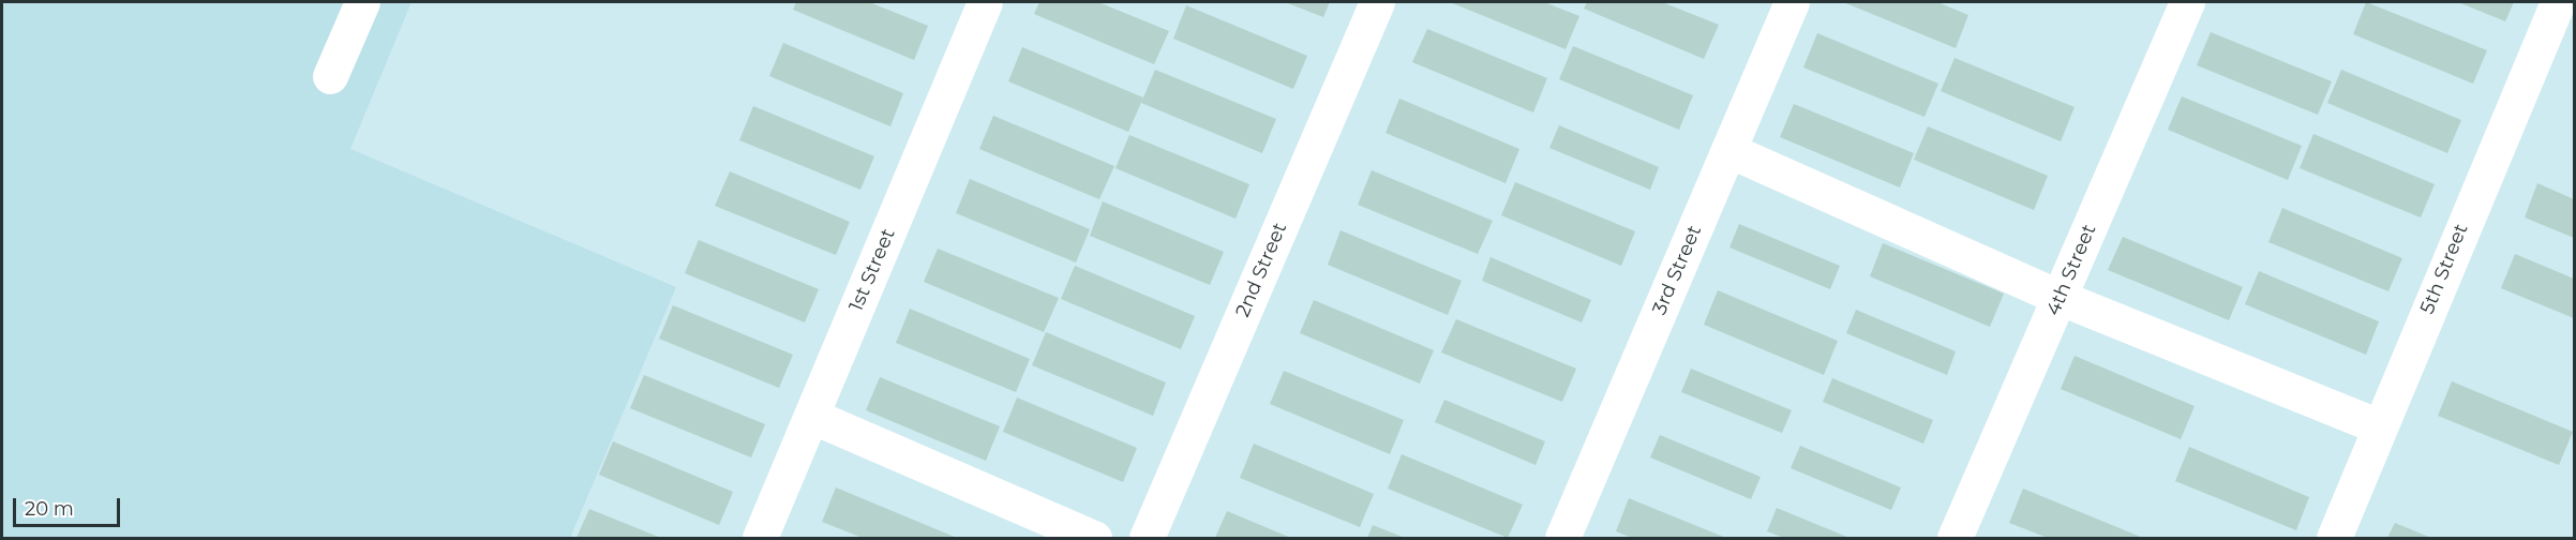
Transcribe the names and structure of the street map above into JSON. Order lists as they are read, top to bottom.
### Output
{
  "streets": {
    "lane": [
      "5th Street",
      "1st Street",
      "2nd Street",
      "3rd Street",
      "4th Street"
    ]
  },
  "scale_bar": "20 m"
}
